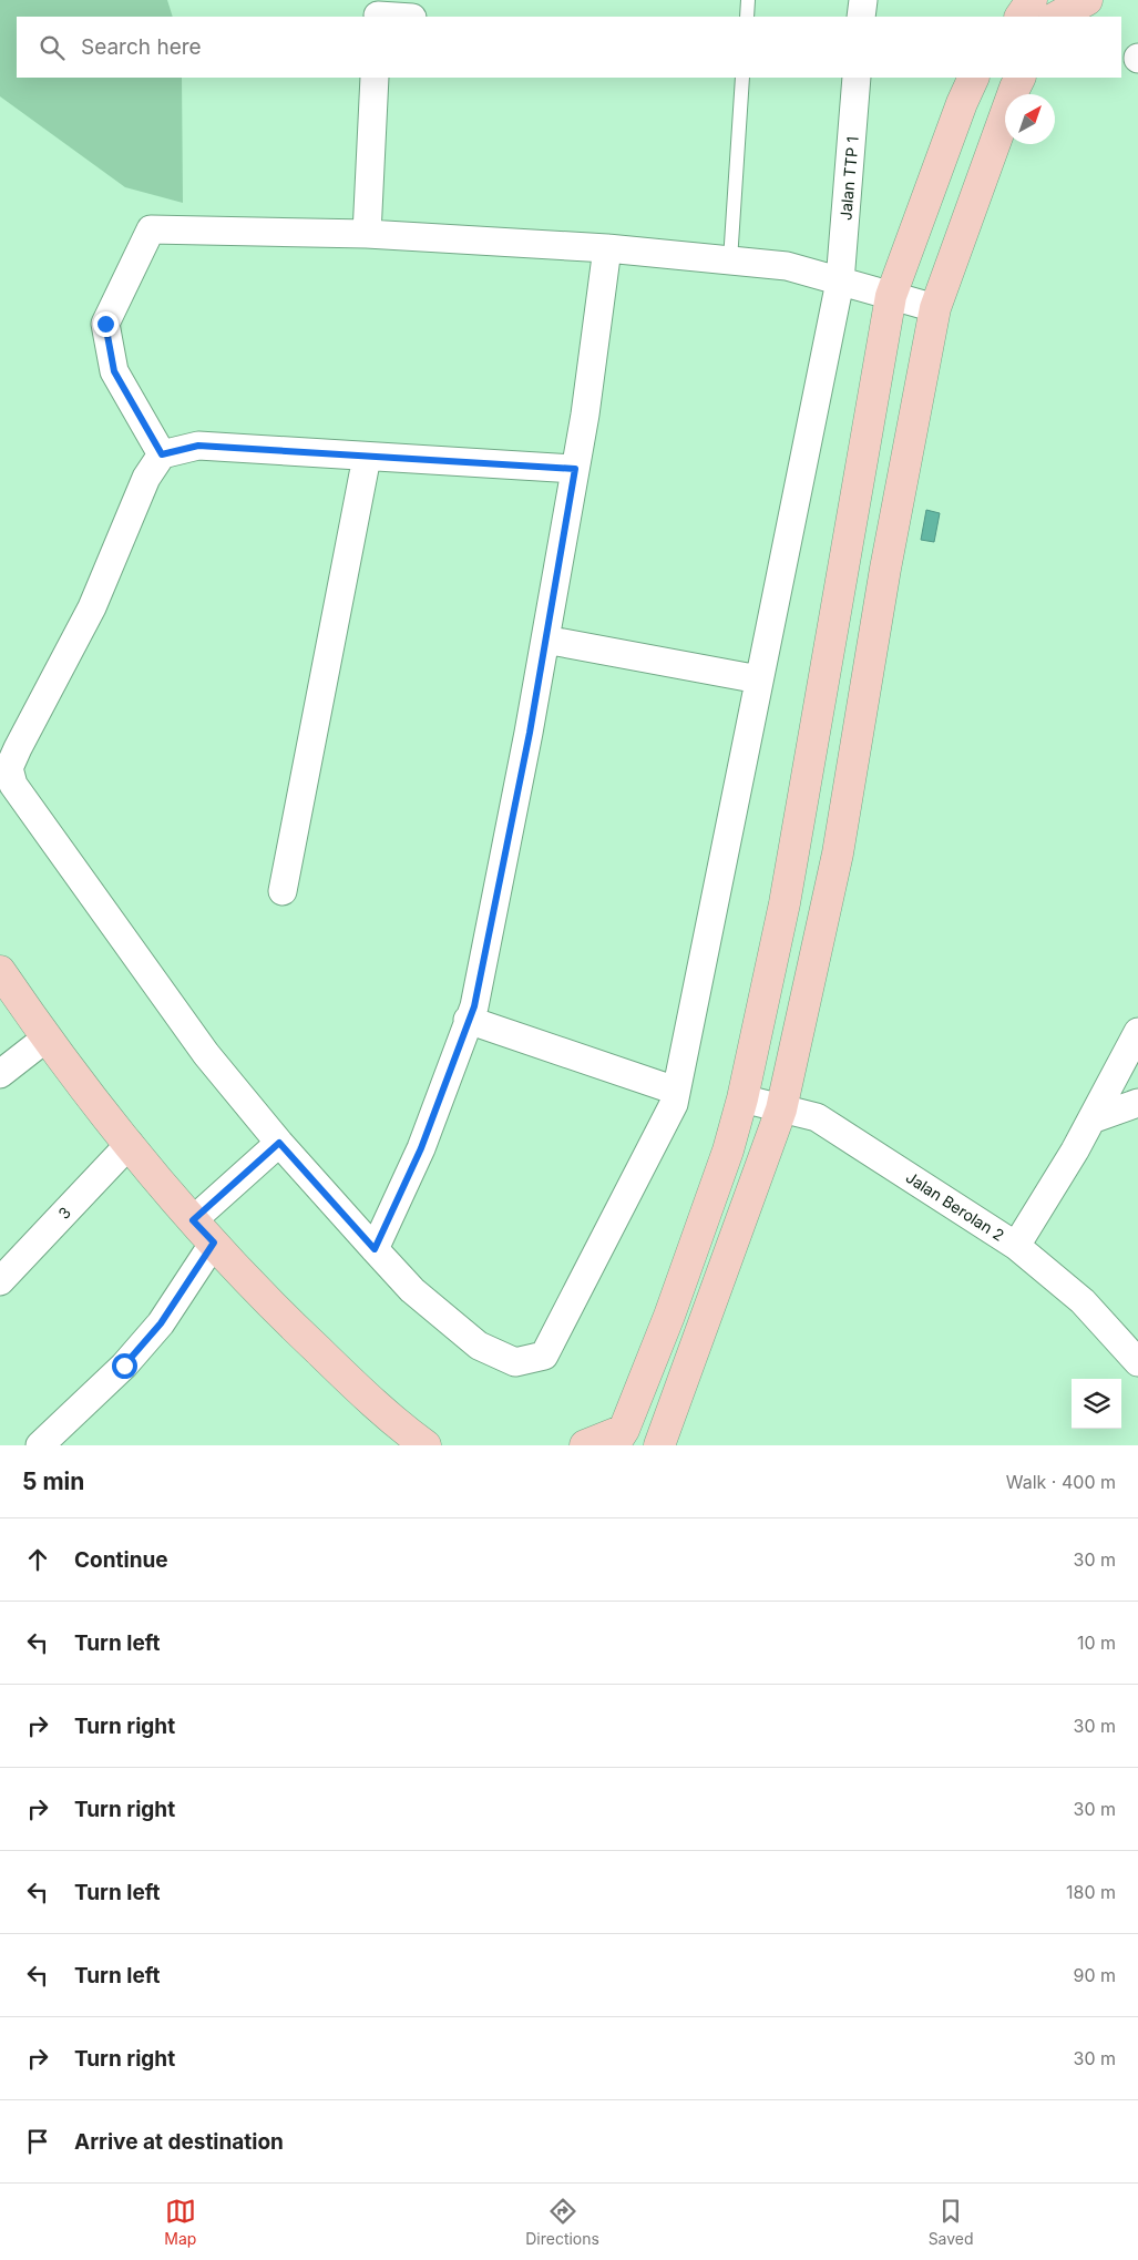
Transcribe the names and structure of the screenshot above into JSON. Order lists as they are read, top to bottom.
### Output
{
  "streets": {
    "street": ["Jalan TTP 1", "Jalan Berolan 2", "3"]
  },
  "north": "top right",
  "page": {
    "search": "Search here",
    "heading": ["5 min", "Walk · 400 m"],
    "list": [
      ["Continue", "30 m"],
      ["Turn left", "10 m"],
      ["Turn right", "30 m"],
      ["Turn right", "30 m"],
      ["Turn left", "180 m"],
      ["Turn left", "90 m"],
      ["Turn right", "30 m"],
      "Arrive at destination"
    ],
    "nav": ["Map", "Directions", "Saved"]
  }
}
